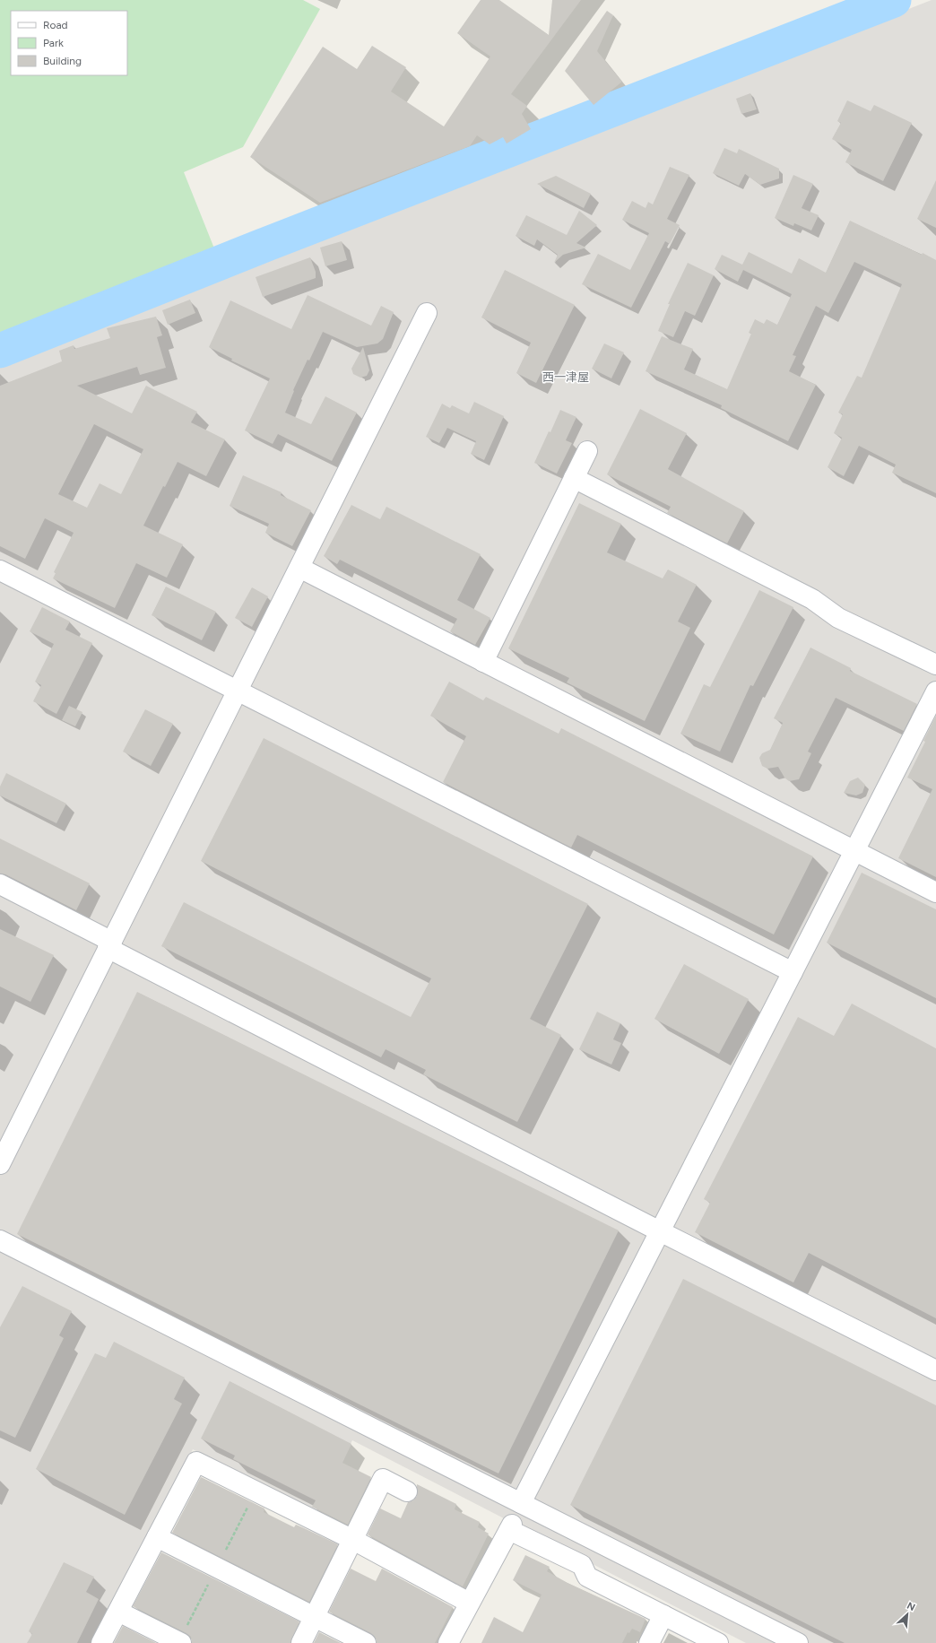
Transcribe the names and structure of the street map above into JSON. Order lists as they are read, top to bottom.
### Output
{
  "districts": ["西一津屋"],
  "legend": ["Road", "Park", "Building"],
  "north": "top right"
}
